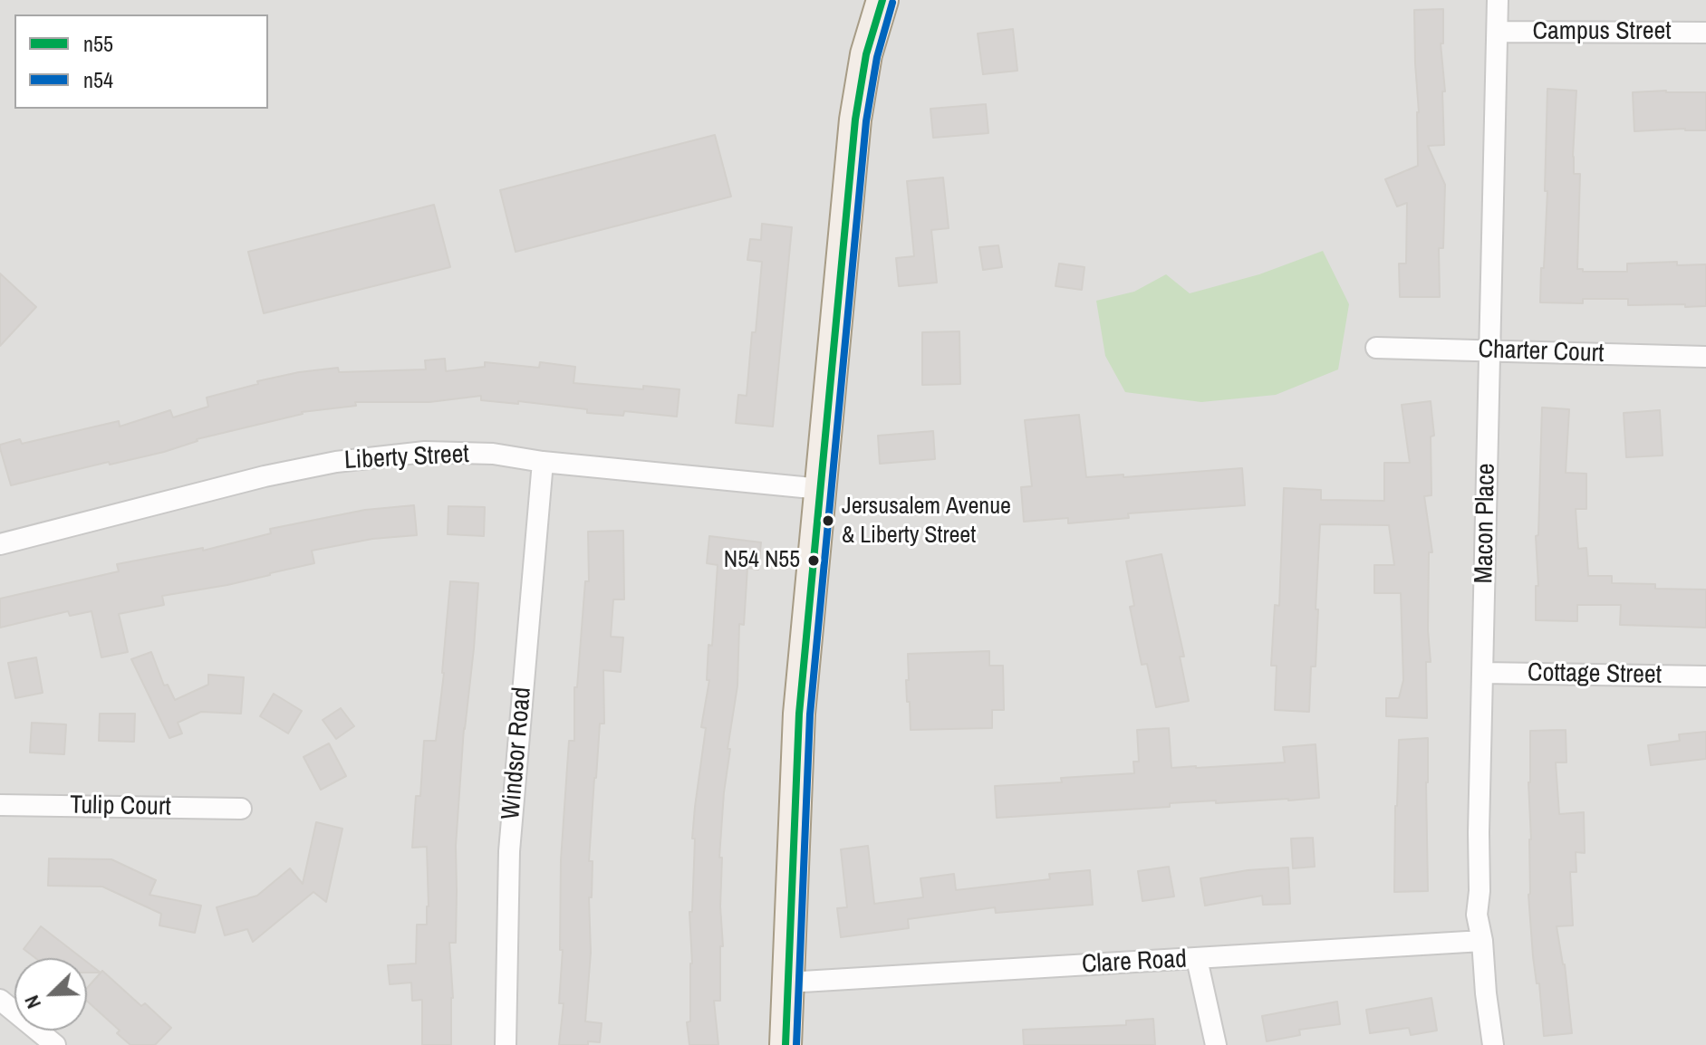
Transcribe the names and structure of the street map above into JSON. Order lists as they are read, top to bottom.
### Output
{
  "streets": {
    "street": [
      "Campus Street",
      "Charter Court",
      "Liberty Street",
      "Macon Place",
      "Cottage Street",
      "Windsor Road",
      "Tulip Court",
      "Clare Road"
    ]
  },
  "crossings": [
    ["Campus Street", "Macon Place"],
    ["Charter Court", "Macon Place"],
    ["Liberty Street", "Windsor Road"],
    ["Macon Place", "Cottage Street"],
    ["Macon Place", "Clare Road"]
  ],
  "places": ["Jersusalem Avenue & Liberty Street", "N54 N55"],
  "lines": ["transit line n55", "transit line n54"],
  "legend": ["n55", "n54"],
  "north": "bottom left"
}
